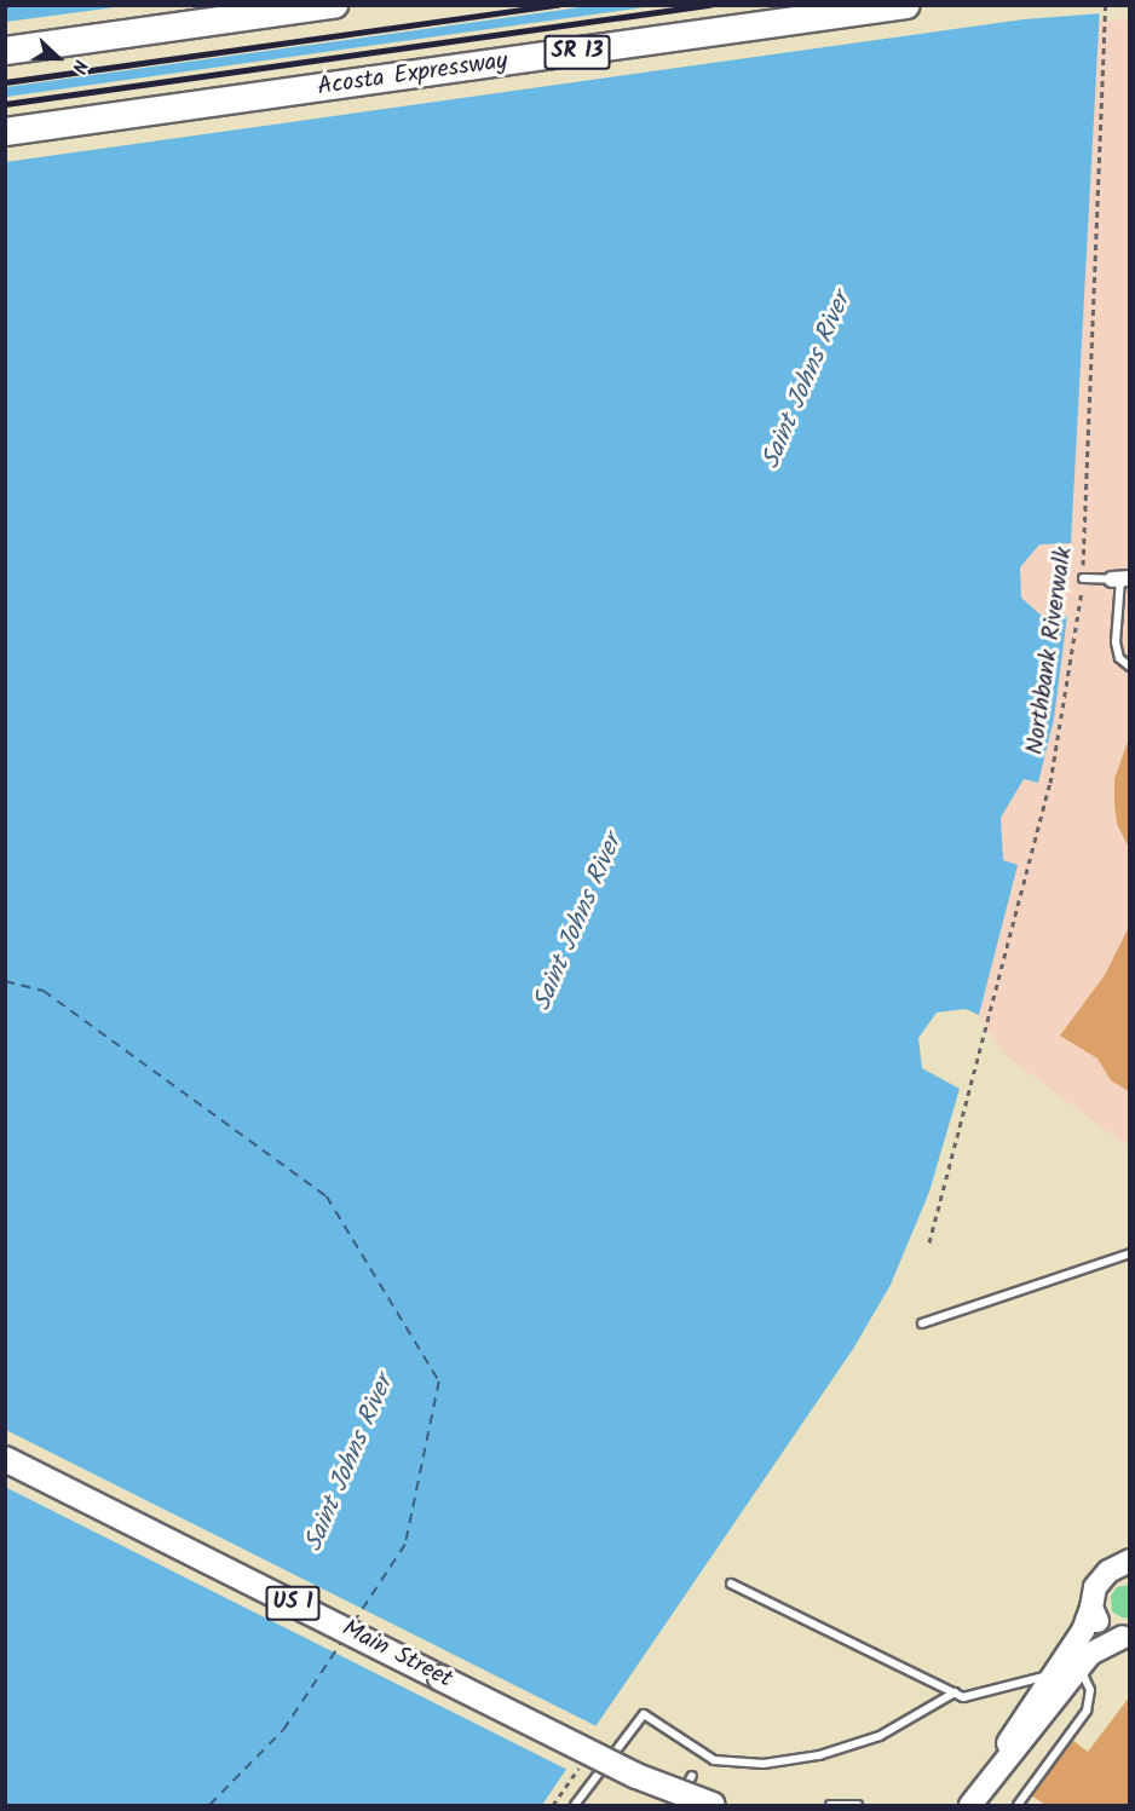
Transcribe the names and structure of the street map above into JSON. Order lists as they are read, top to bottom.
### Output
{
  "streets": {
    "highway": ["SR 13", "Acosta Expressway"],
    "main road": ["US 1", "Main Street"],
    "path": ["Northbank Riverwalk"]
  },
  "crossings": [
    ["US 1", "Main Street"]
  ],
  "water": ["Saint Johns River"],
  "north": "right"
}
